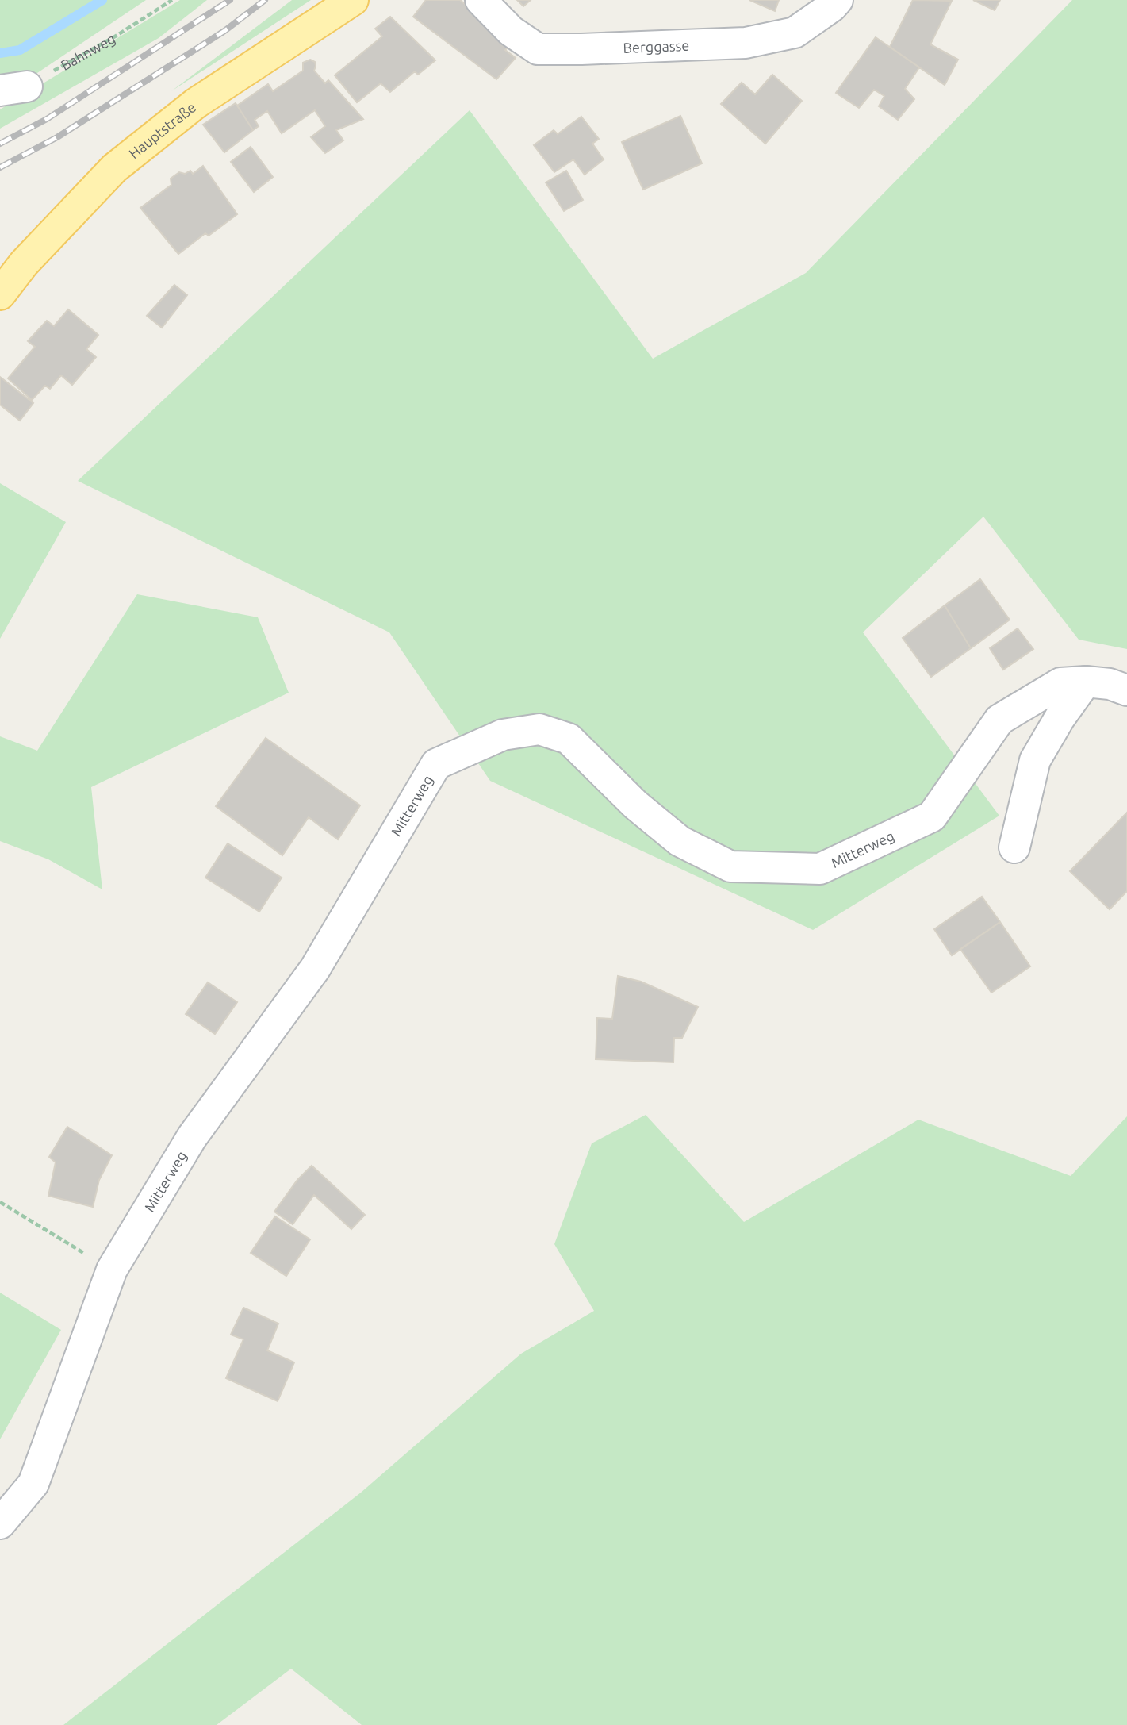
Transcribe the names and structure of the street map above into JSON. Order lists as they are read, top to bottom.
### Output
{
  "streets": {
    "main road": ["Hauptstraße"],
    "street": ["Berggasse", "Mitterweg"],
    "path": ["Bahnweg"]
  }
}
